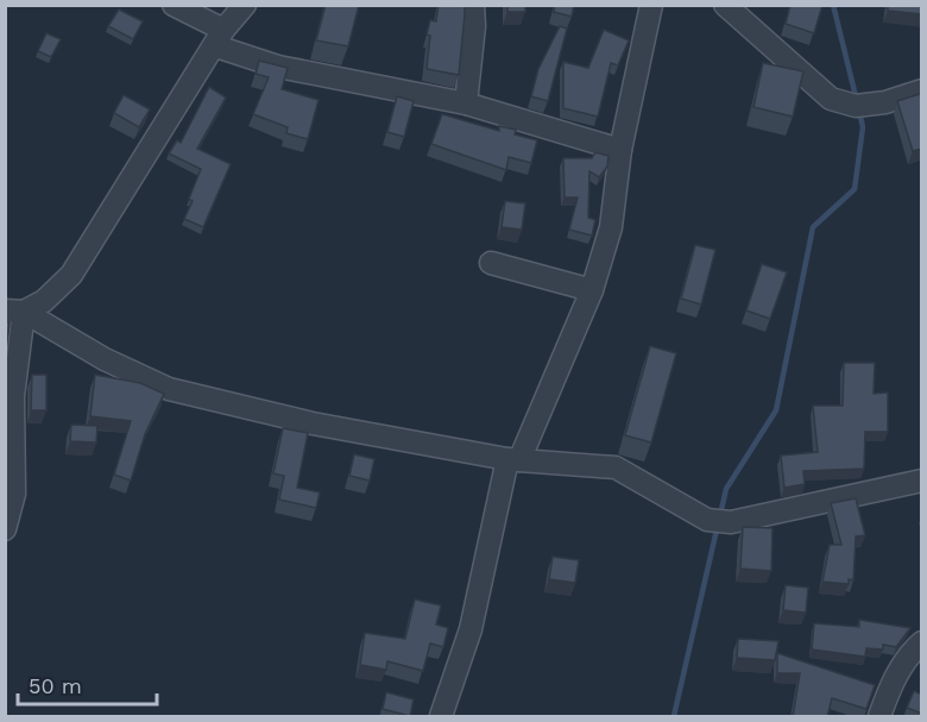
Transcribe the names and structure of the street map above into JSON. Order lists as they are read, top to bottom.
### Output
{
  "scale_bar": "50 m"
}
